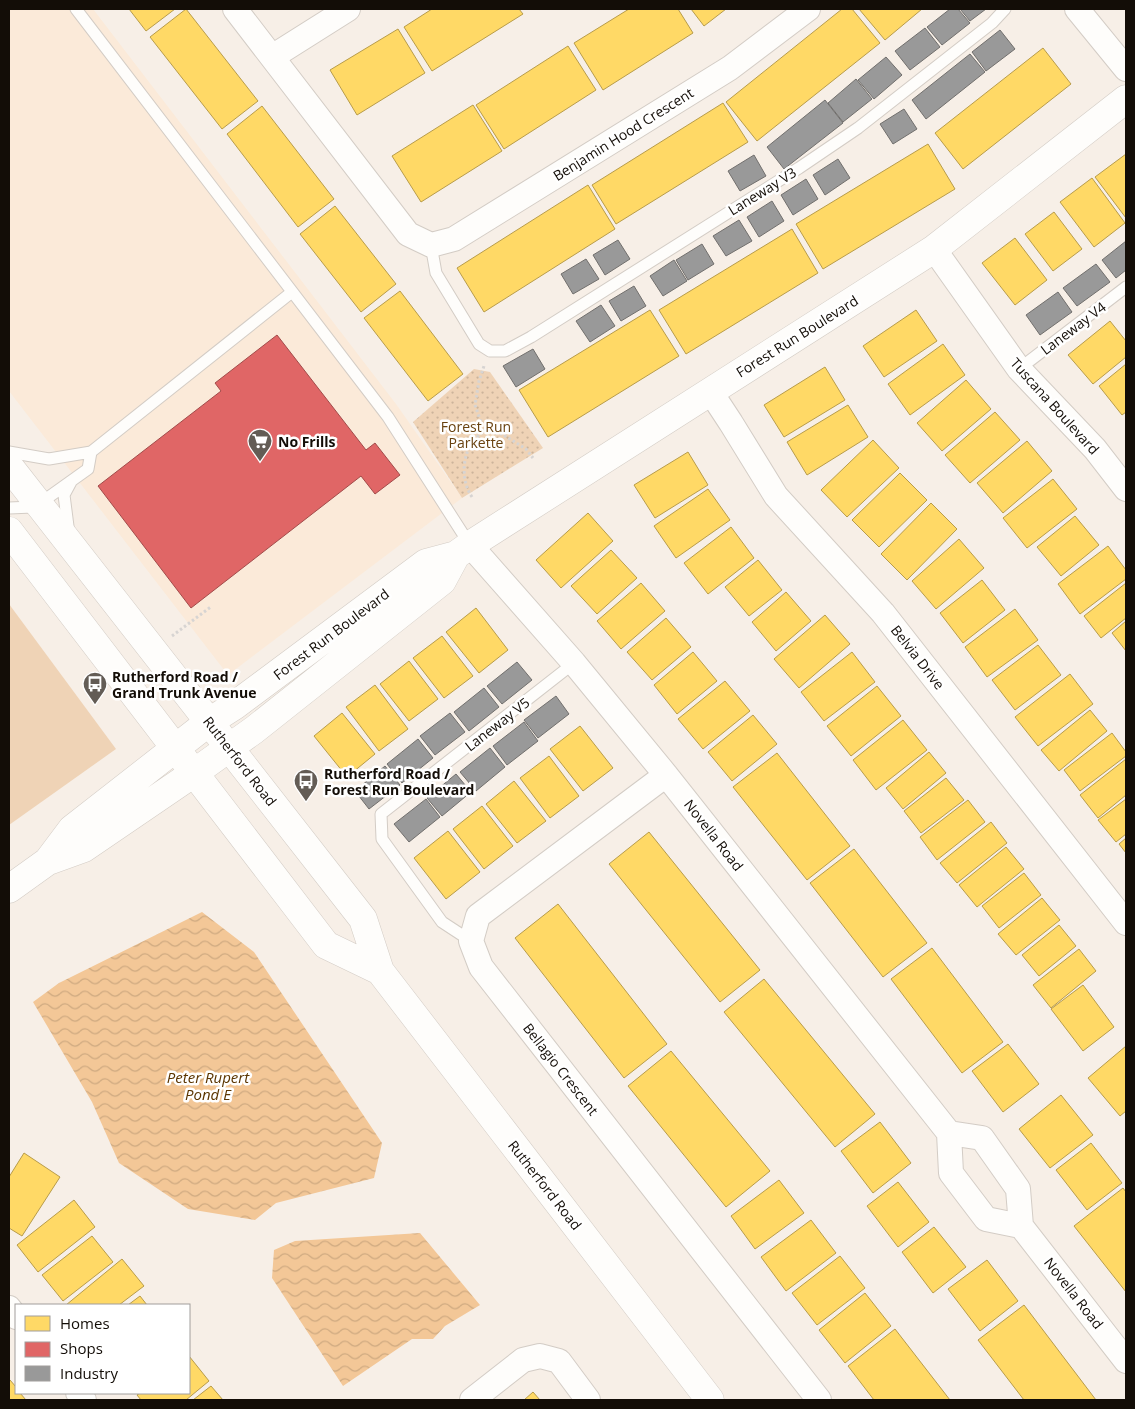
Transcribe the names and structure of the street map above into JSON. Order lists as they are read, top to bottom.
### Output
{
  "streets": {
    "street": [
      "Benjamin Hood Crescent",
      "Forest Run Boulevard",
      "Tuscana Boulevard",
      "Belvia Drive",
      "Rutherford Road",
      "Novella Road",
      "Bellagio Crescent"
    ],
    "lane": ["Laneway V3", "Laneway V4", "Laneway V5"]
  },
  "crossings": [
    ["Laneway V4", "Tuscana Boulevard"],
    ["Forest Run Boulevard", "Tuscana Boulevard"],
    ["Forest Run Boulevard", "Belvia Drive"],
    ["Forest Run Boulevard", "Rutherford Road"],
    ["Forest Run Boulevard", "Novella Road"],
    ["Laneway V5", "Novella Road"],
    ["Laneway V5", "Bellagio Crescent"]
  ],
  "water": ["Peter Rupert Pond E"],
  "parks": ["Forest Run Parkette"],
  "places": {
    "supermarket": ["No Frills"],
    "bus stop": ["Rutherford Road / Grand Trunk Avenue", "Rutherford Road / Forest Run Boulevard"]
  },
  "legend": ["Homes", "Shops", "Industry"]
}
